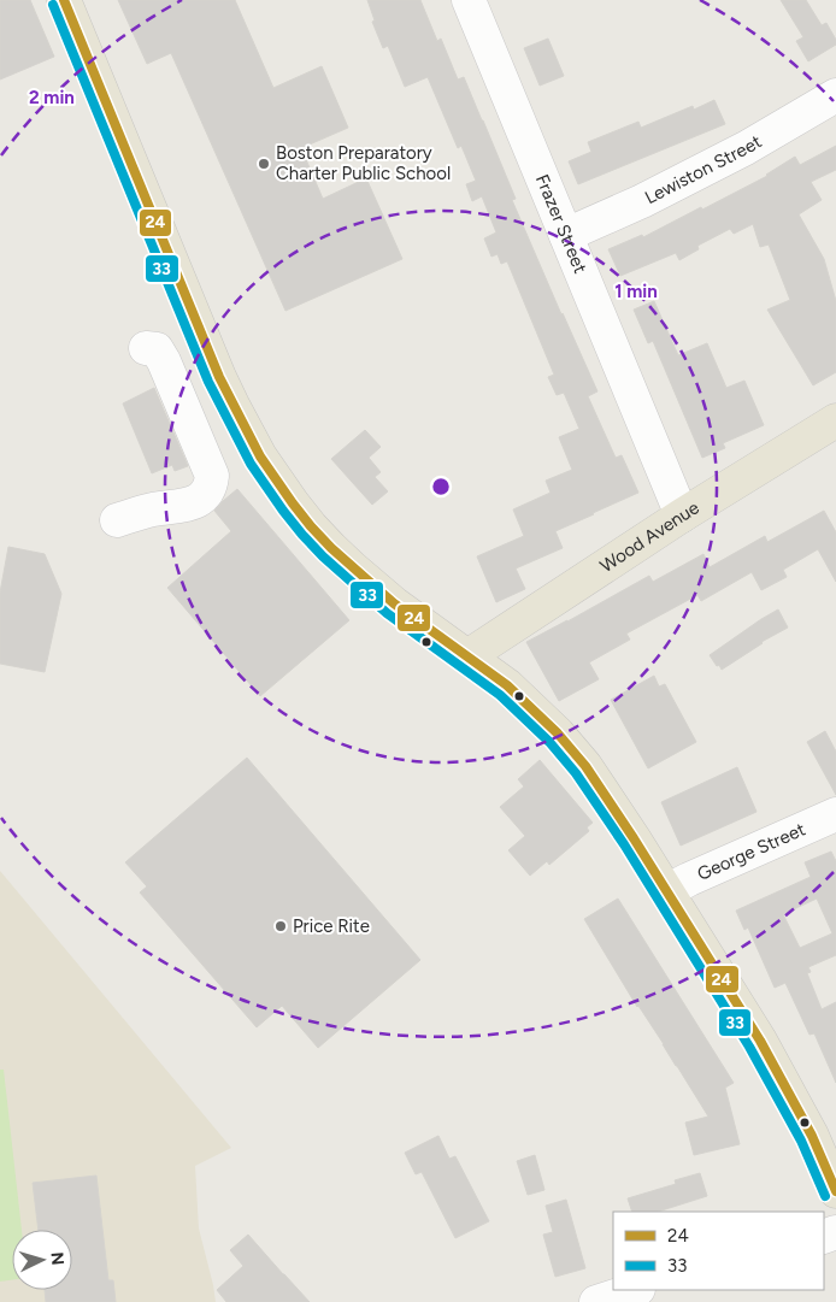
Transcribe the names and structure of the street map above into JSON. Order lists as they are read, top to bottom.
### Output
{
  "streets": {
    "main road": ["Wood Avenue"],
    "street": ["Lewiston Street", "Frazer Street", "George Street"]
  },
  "crossings": [
    ["Lewiston Street", "Frazer Street"],
    ["Frazer Street", "Wood Avenue"]
  ],
  "places": ["Boston Preparatory Charter Public School", "Price Rite"],
  "lines": ["transit line 24", "transit line 33"],
  "legend": ["24", "33"],
  "north": "right",
  "rings": ["2 min", "1 min"]
}
